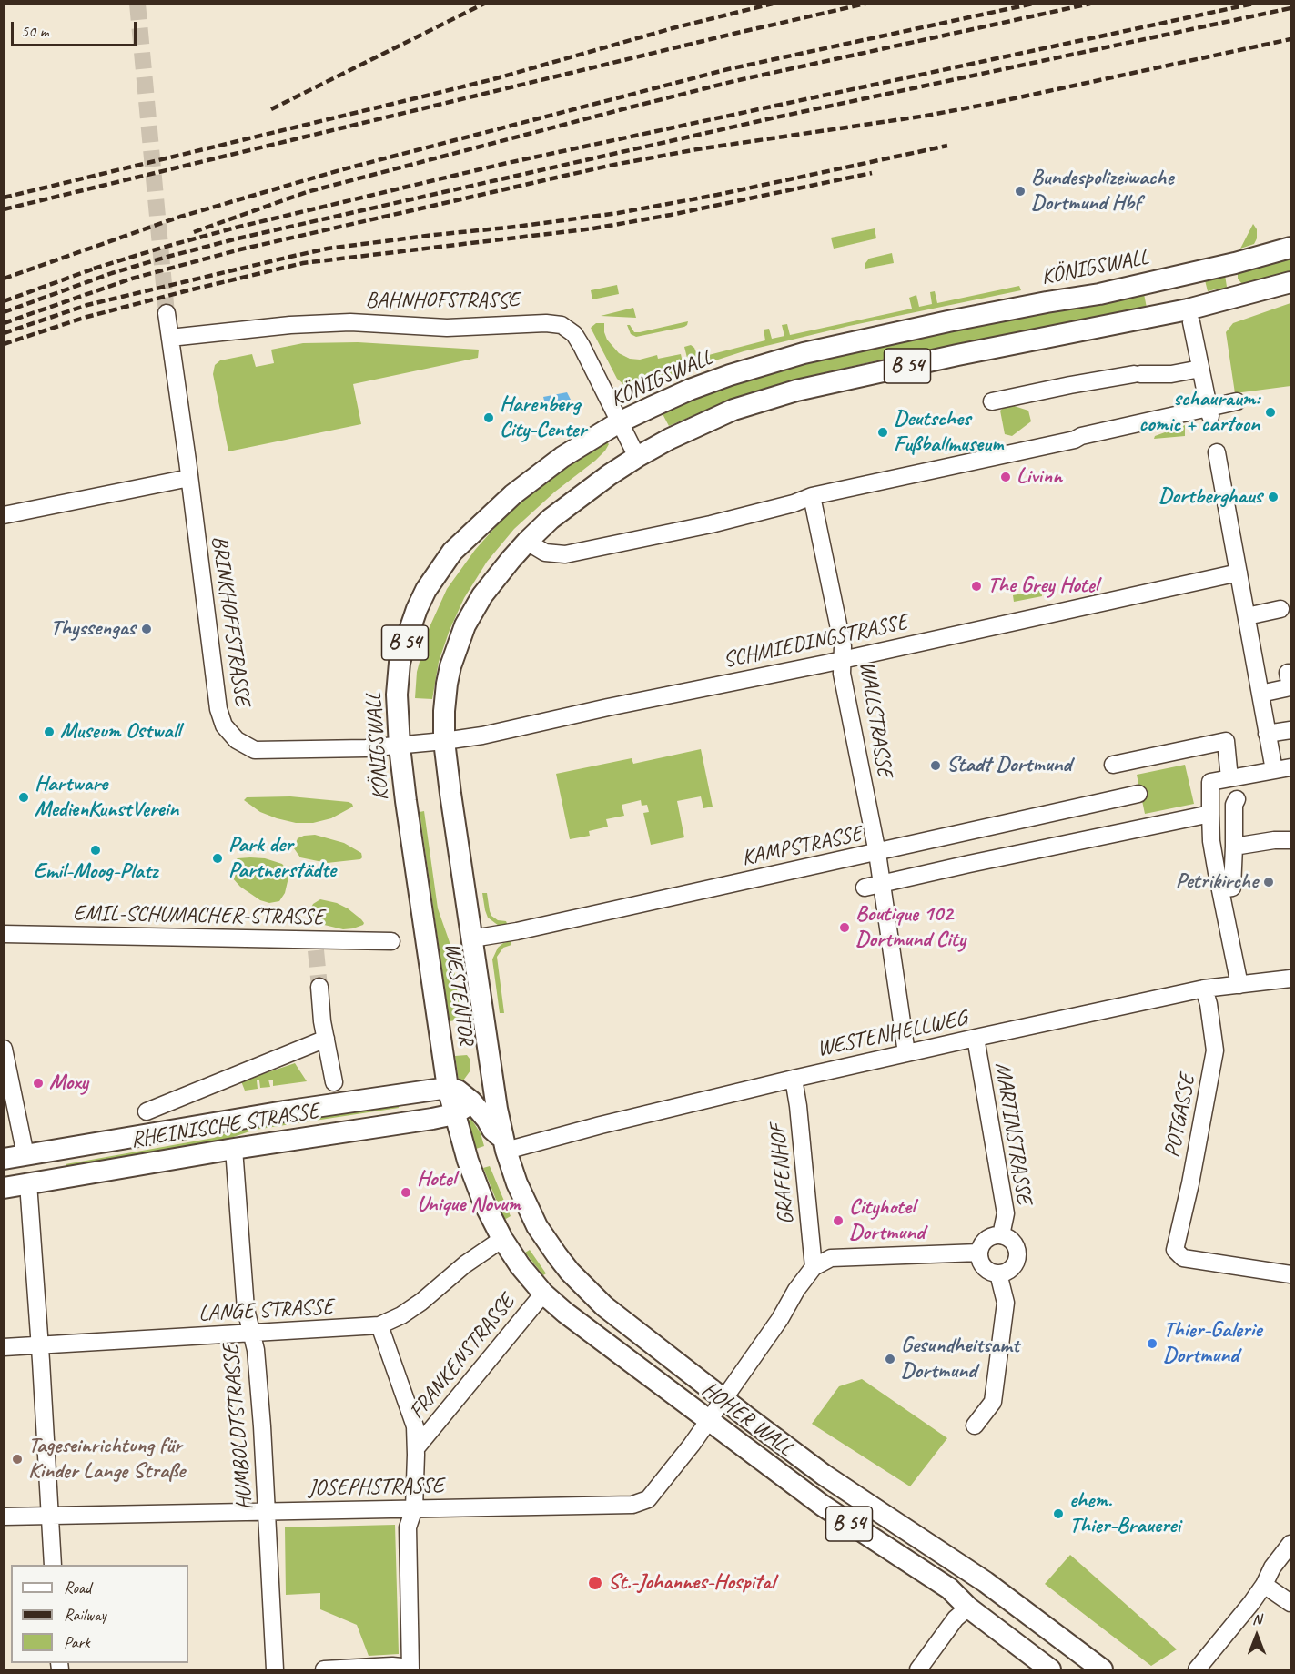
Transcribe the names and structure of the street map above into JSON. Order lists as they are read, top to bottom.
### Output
{
  "streets": {
    "main road": [
      "KÖNIGSWALL",
      "B 54",
      "WESTENTOR",
      "RHEINISCHE STRASSE",
      "HOHER WALL"
    ],
    "street": [
      "BAHNHOFSTRASSE",
      "BRINKHOFFSTRASSE",
      "SCHMIEDINGSTRASSE",
      "WALLSTRASSE",
      "KAMPSTRASSE",
      "EMIL-SCHUMACHER-STRASSE",
      "WESTENHELLWEG",
      "POTGASSE",
      "MARTINSTRASSE",
      "GRAFENHOF",
      "LANGE STRASSE",
      "FRANKENSTRASSE",
      "HUMBOLDTSTRASSE",
      "JOSEPHSTRASSE"
    ]
  },
  "crossings": [
    ["KÖNIGSWALL", "BAHNHOFSTRASSE"],
    ["KÖNIGSWALL", "BRINKHOFFSTRASSE"],
    ["KÖNIGSWALL", "SCHMIEDINGSTRASSE"],
    ["KÖNIGSWALL", "WESTENTOR"],
    ["BAHNHOFSTRASSE", "B 54"],
    ["BAHNHOFSTRASSE", "BRINKHOFFSTRASSE"],
    ["B 54", "SCHMIEDINGSTRASSE"],
    ["B 54", "WESTENTOR"],
    ["BRINKHOFFSTRASSE", "SCHMIEDINGSTRASSE"],
    ["SCHMIEDINGSTRASSE", "WALLSTRASSE"],
    ["SCHMIEDINGSTRASSE", "WESTENTOR"],
    ["WALLSTRASSE", "KAMPSTRASSE"],
    ["WALLSTRASSE", "WESTENHELLWEG"],
    ["KAMPSTRASSE", "WESTENTOR"],
    ["WESTENTOR", "WESTENHELLWEG"],
    ["WESTENTOR", "RHEINISCHE STRASSE"],
    ["WESTENTOR", "HOHER WALL"],
    ["WESTENHELLWEG", "POTGASSE"],
    ["WESTENHELLWEG", "MARTINSTRASSE"],
    ["WESTENHELLWEG", "GRAFENHOF"],
    ["RHEINISCHE STRASSE", "HUMBOLDTSTRASSE"],
    ["LANGE STRASSE", "HOHER WALL"],
    ["LANGE STRASSE", "HUMBOLDTSTRASSE"],
    ["FRANKENSTRASSE", "HOHER WALL"],
    ["HOHER WALL", "JOSEPHSTRASSE"],
    ["HUMBOLDTSTRASSE", "JOSEPHSTRASSE"]
  ],
  "places": [
    "Bundespolizeiwache Dortmund Hbf",
    "schauraum: comic + cartoon",
    "Harenberg City-Center",
    "Deutsches Fußballmuseum",
    "Livinn",
    "Dortberghaus",
    "The Grey Hotel",
    "Thyssengas",
    "Museum Ostwall",
    "Stadt Dortmund",
    "Hartware MedienKunstVerein",
    "Emil-Moog-Platz",
    "Park der Partnerstädte",
    "Petrikirche",
    "Boutique 102 Dortmund City",
    "Moxy",
    "Hotel Unique Novum",
    "Cityhotel Dortmund",
    "Thier-Galerie Dortmund",
    "Gesundheitsamt Dortmund",
    "Tageseinrichtung für Kinder Lange Straße",
    "ehem. Thier-Brauerei",
    "St.-Johannes-Hospital"
  ],
  "legend": ["Road", "Railway", "Park"],
  "scale_bar": "50 m",
  "north": "top"
}
